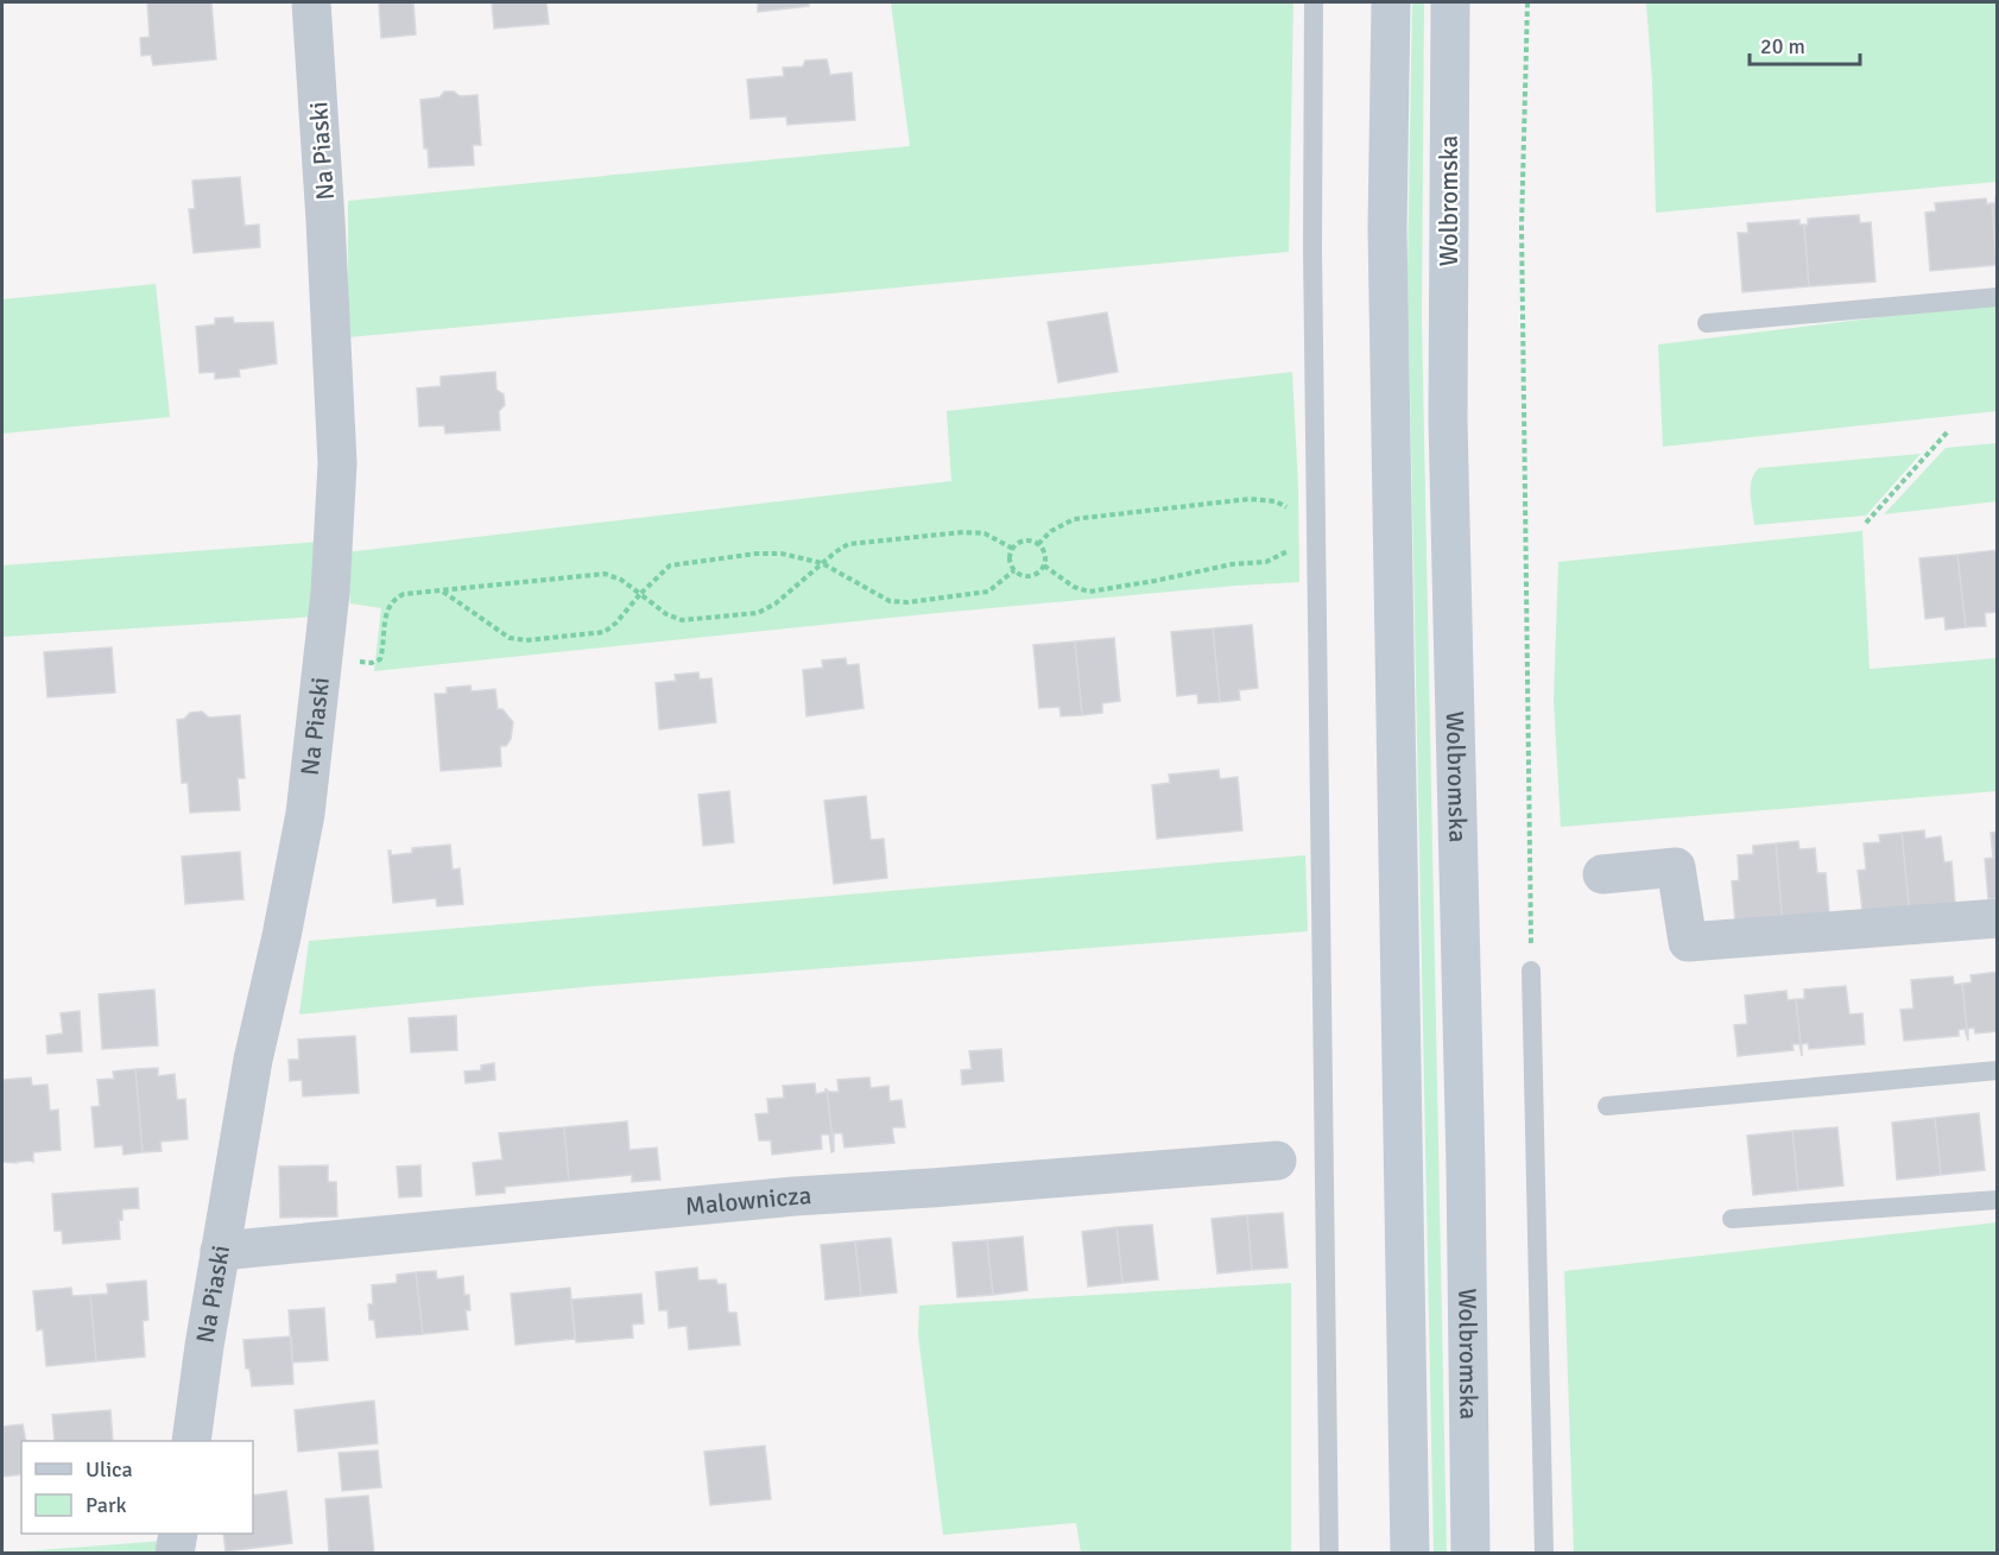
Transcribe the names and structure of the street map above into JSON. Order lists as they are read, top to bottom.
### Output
{
  "streets": {
    "main road": ["Wolbromska"],
    "street": ["Na Piaski", "Malownicza"]
  },
  "crossings": [
    ["Na Piaski", "Malownicza"]
  ],
  "legend": ["Ulica", "Park"],
  "scale_bar": "20 m"
}
